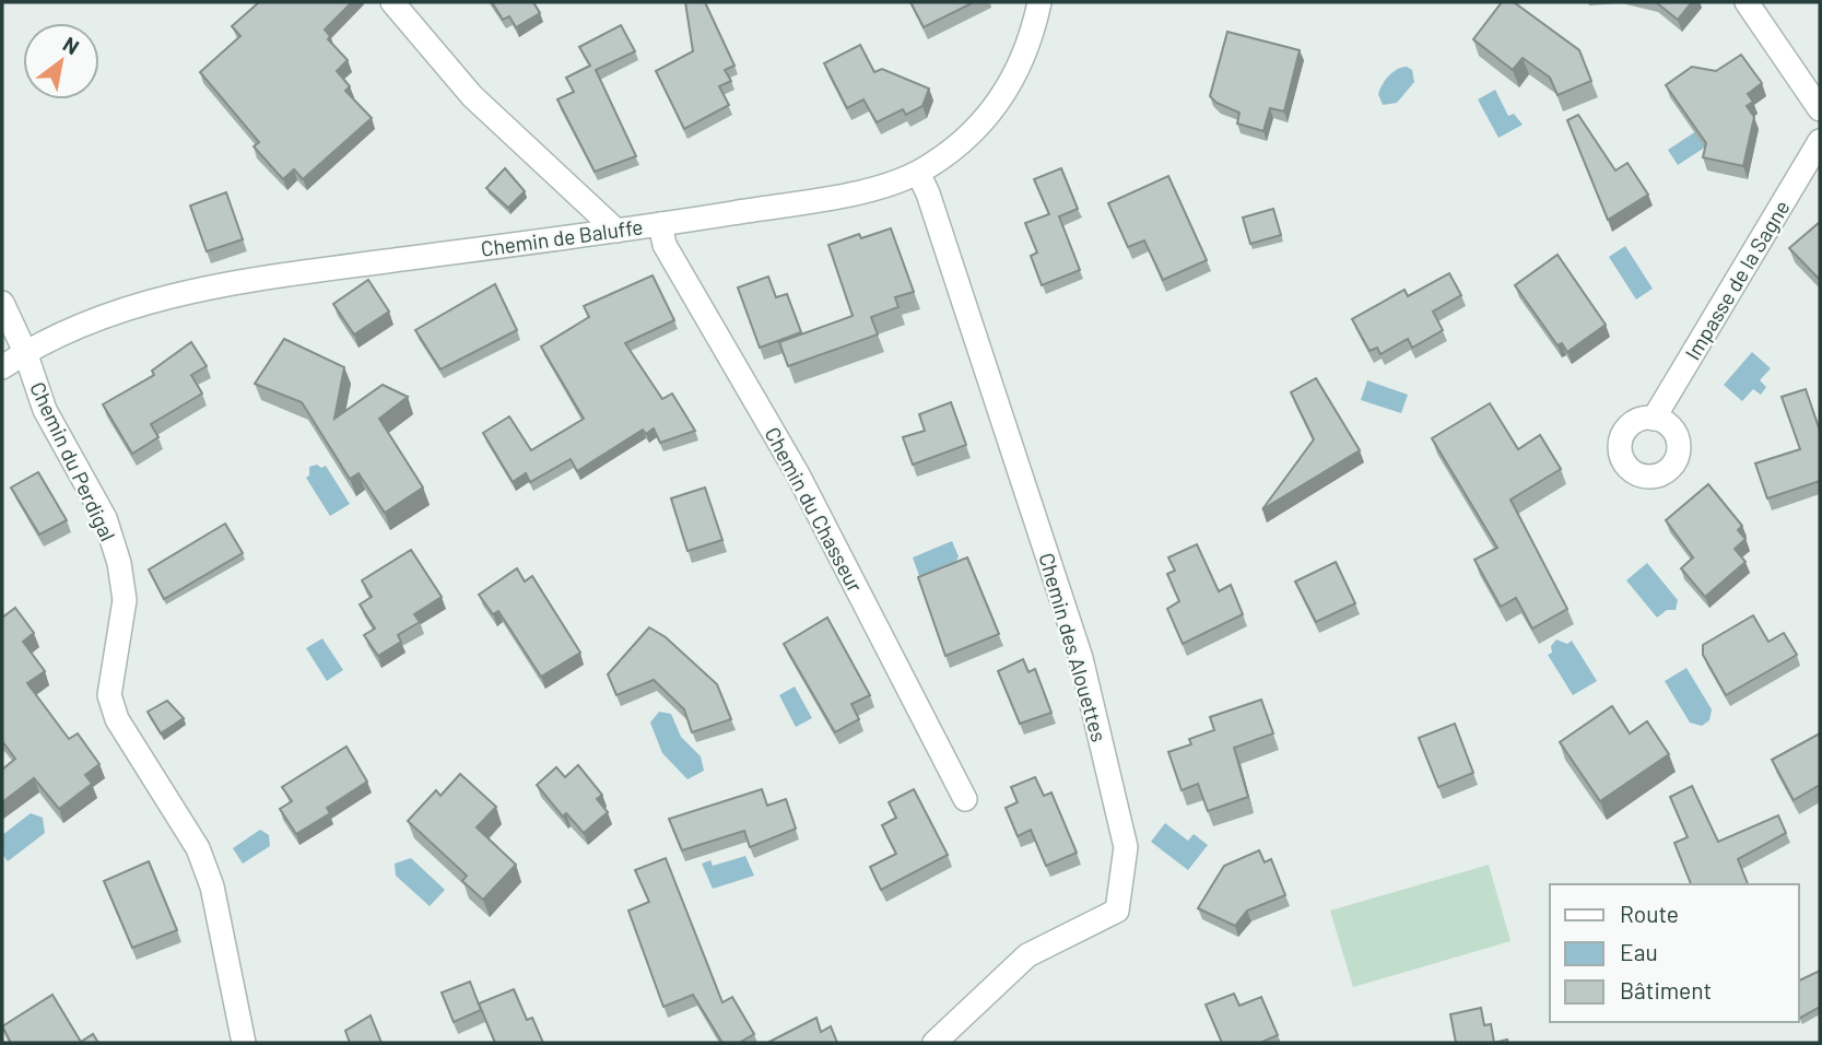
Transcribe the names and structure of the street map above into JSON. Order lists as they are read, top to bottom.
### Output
{
  "streets": {
    "street": [
      "Chemin de Baluffe",
      "Impasse de la Sagne",
      "Chemin du Perdigal",
      "Chemin du Chasseur",
      "Chemin des Alouettes"
    ]
  },
  "crossings": [
    ["Chemin de Baluffe", "Chemin du Perdigal"],
    ["Chemin de Baluffe", "Chemin du Chasseur"],
    ["Chemin de Baluffe", "Chemin des Alouettes"]
  ],
  "legend": ["Route", "Eau", "Bâtiment"],
  "north": "top right"
}
